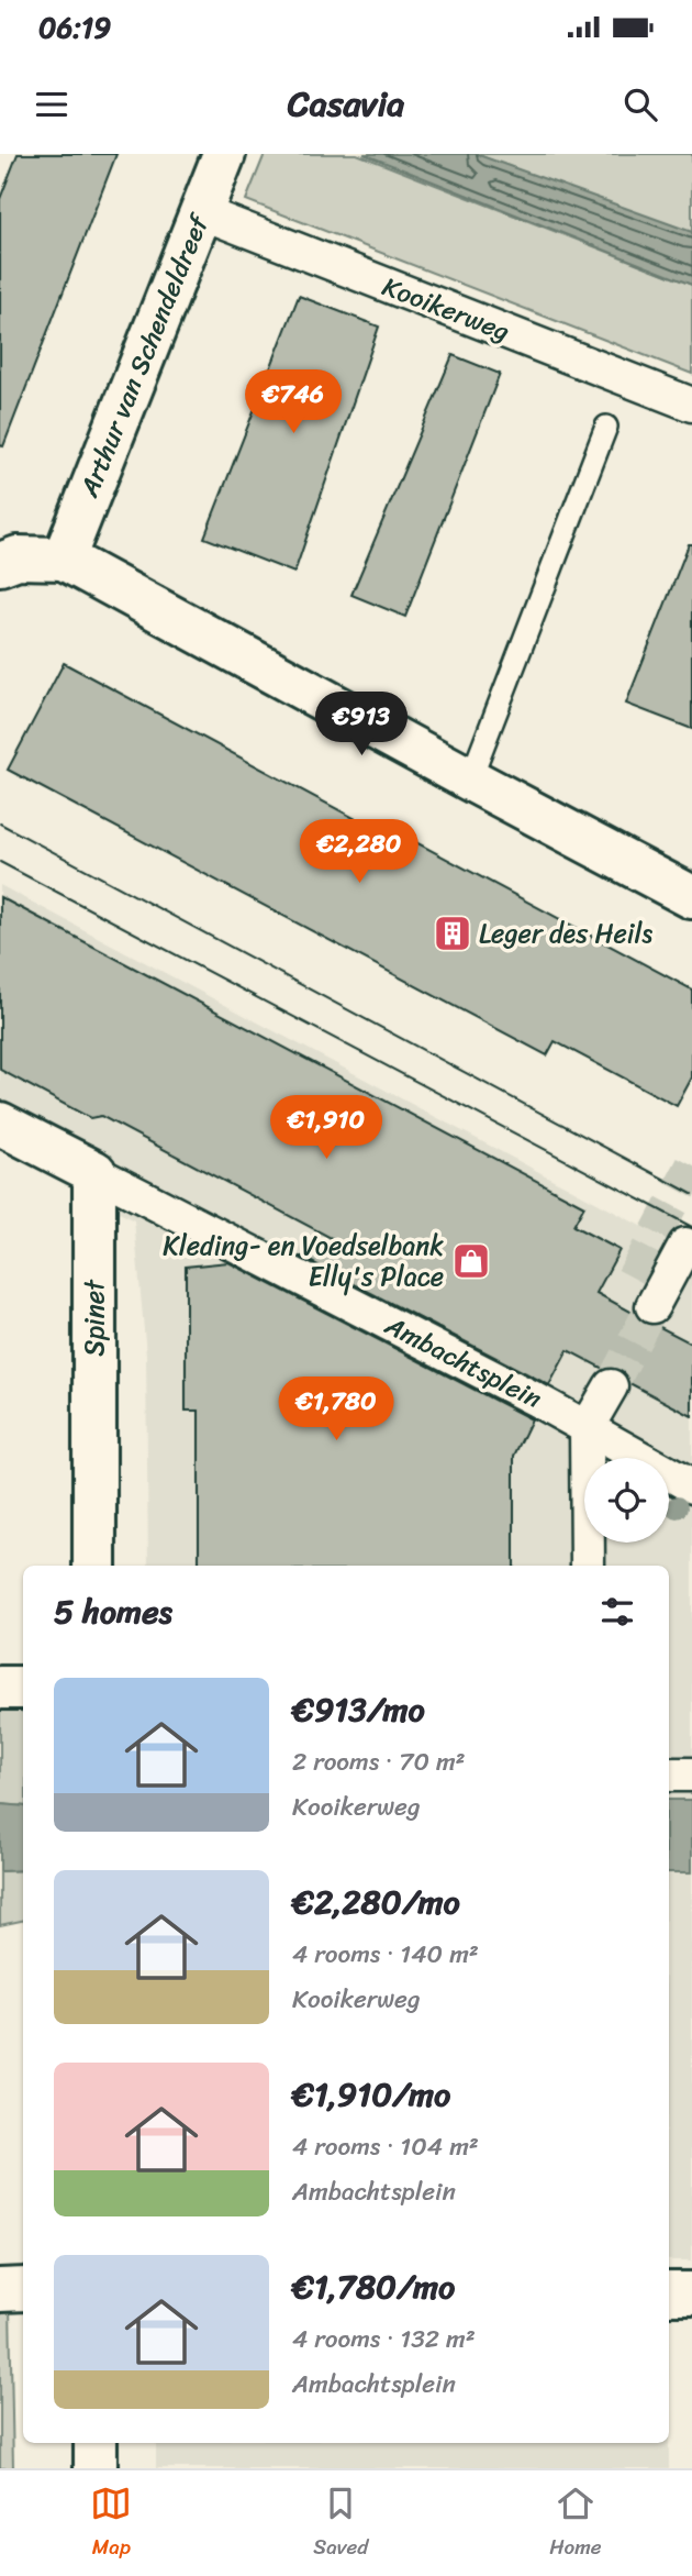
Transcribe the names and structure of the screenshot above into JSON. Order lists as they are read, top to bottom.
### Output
{
  "streets": {
    "street": [
      "Kooikerweg",
      "Arthur van Schendeldreef",
      "Spinet",
      "Ambachtsplein"
    ]
  },
  "crossings": [
    ["Kooikerweg", "Arthur van Schendeldreef"],
    ["Spinet", "Ambachtsplein"]
  ],
  "places": {
    "building": ["Leger des Heils"],
    "shop": ["Kleding- en Voedselbank Elly's Place"]
  },
  "page": {
    "status": "06:19",
    "header": "Casavia",
    "price": [
      "€746",
      "€913",
      "€2,280",
      "€1,910",
      "€1,780"
    ],
    "heading": "5 homes",
    "list": [
      {
        "name": "€913/mo",
        "note": "2 rooms · 70 m² · Kooikerweg"
      },
      {
        "name": "€2,280/mo",
        "note": "4 rooms · 140 m² · Kooikerweg"
      },
      {
        "name": "€1,910/mo",
        "note": "4 rooms · 104 m² · Ambachtsplein"
      },
      {
        "name": "€1,780/mo",
        "note": "4 rooms · 132 m² · Ambachtsplein"
      }
    ],
    "tabs": ["Map", "Saved", "Home"]
  }
}
